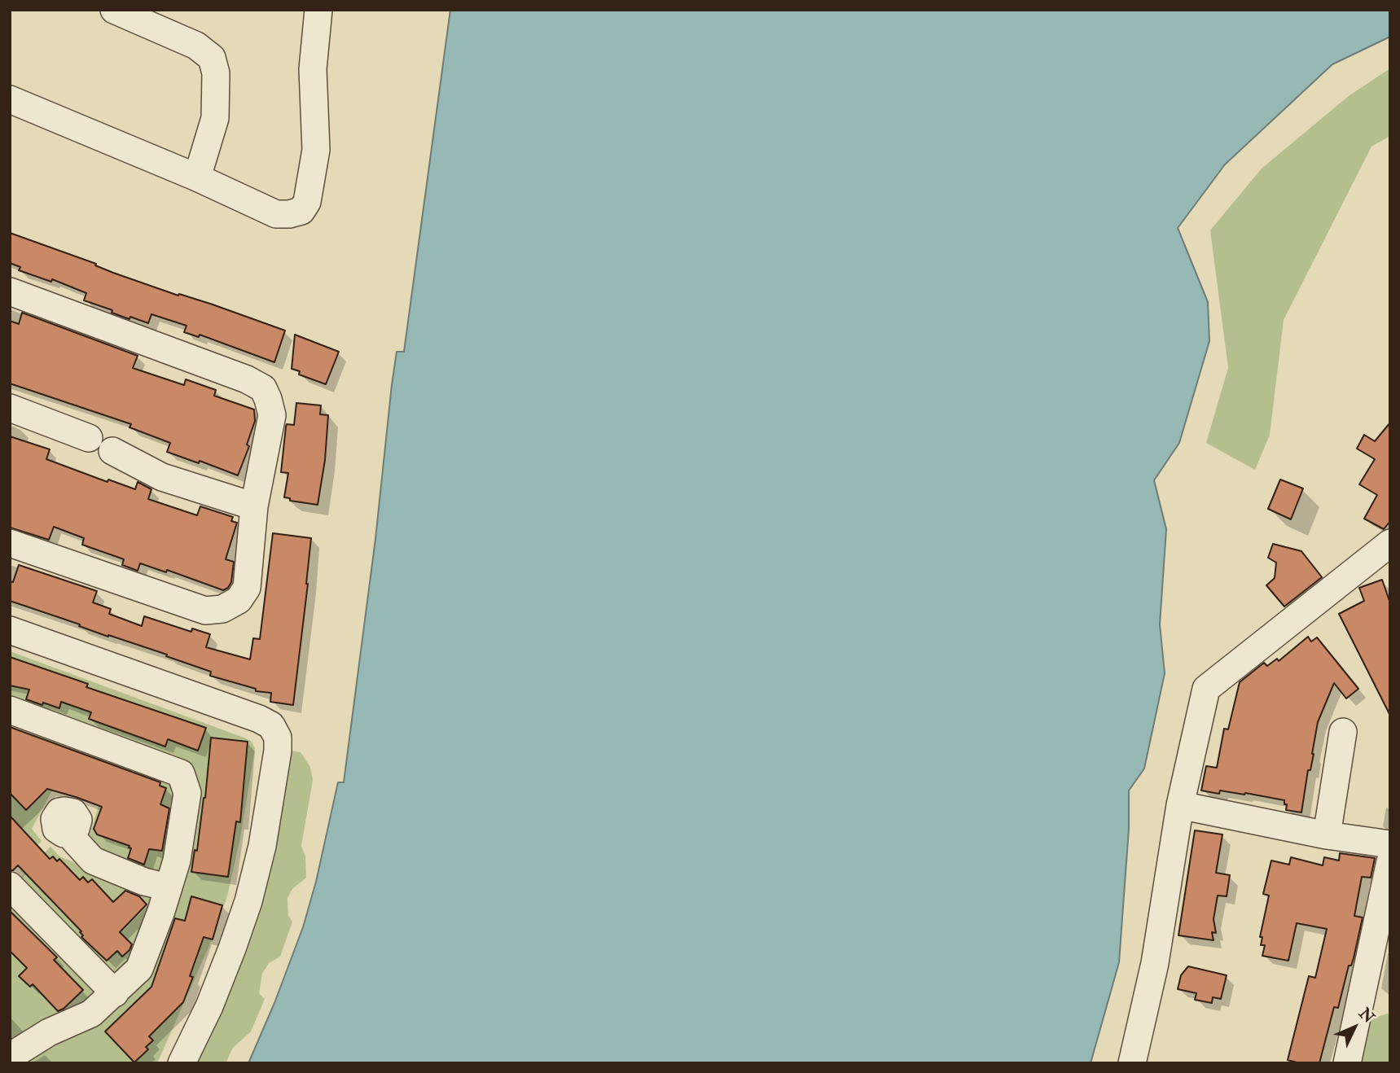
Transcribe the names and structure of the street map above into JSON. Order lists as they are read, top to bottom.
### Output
{
  "north": "top right"
}
